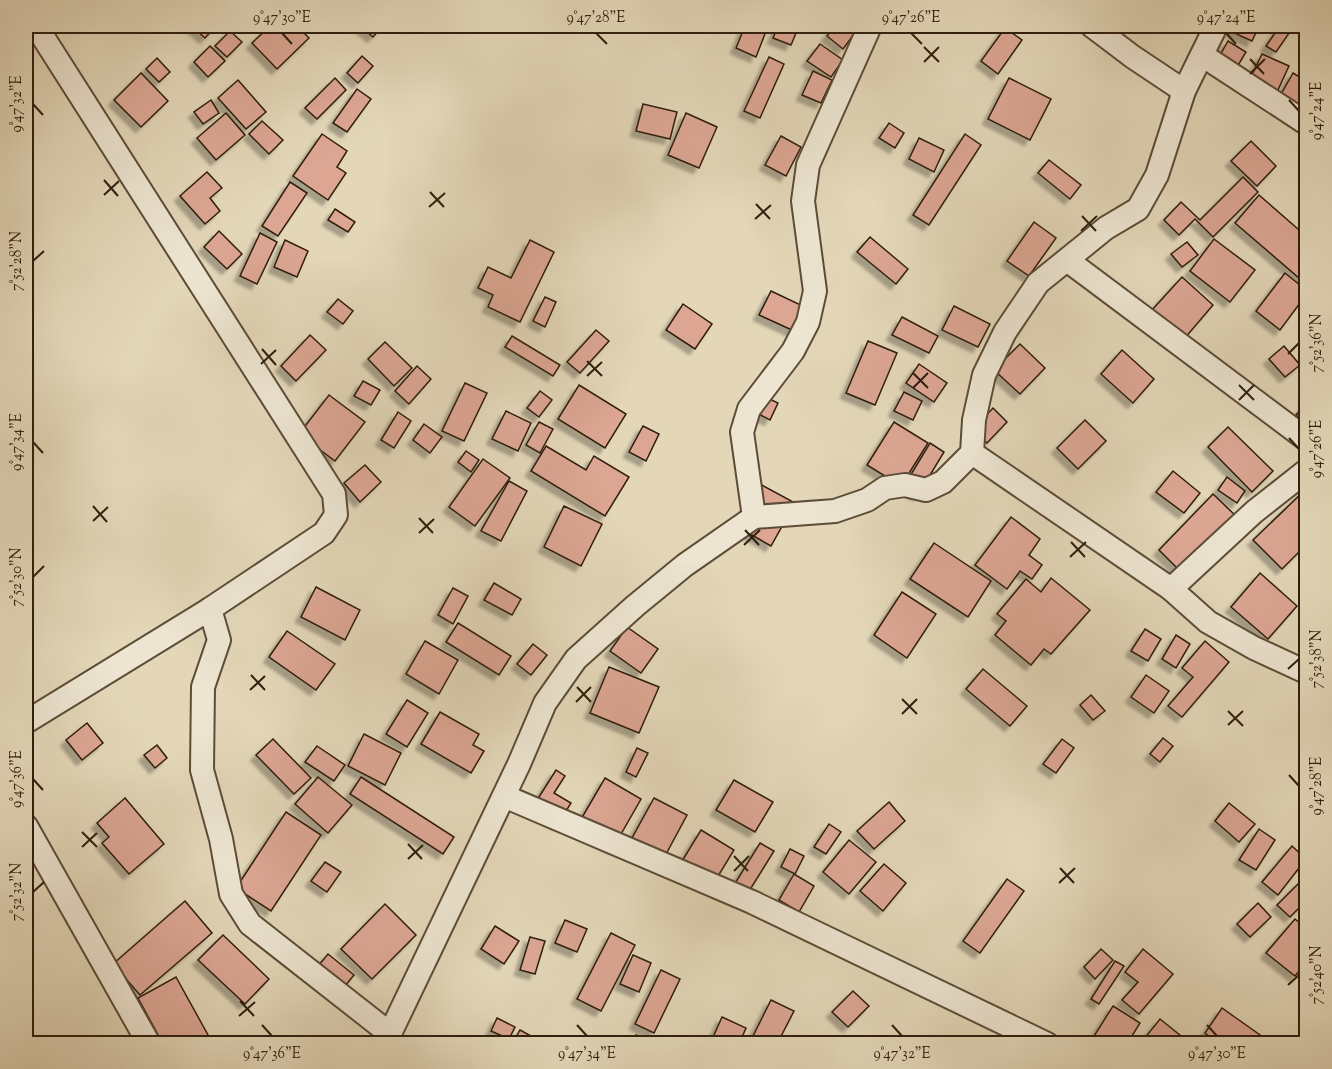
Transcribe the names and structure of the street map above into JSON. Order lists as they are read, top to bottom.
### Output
{
  "coordinates": [
    "9°47'30\"E",
    "9°47'28\"E",
    "9°47'26\"E",
    "9°47'24\"E",
    "9°47'32\"E",
    "7°52'28\"N",
    "7°52'36\"N",
    "9°47'34\"E",
    "7°52'30\"N",
    "7°52'38\"N",
    "9°47'36\"E",
    "7°52'32\"N",
    "7°52'40\"N"
  ]
}
